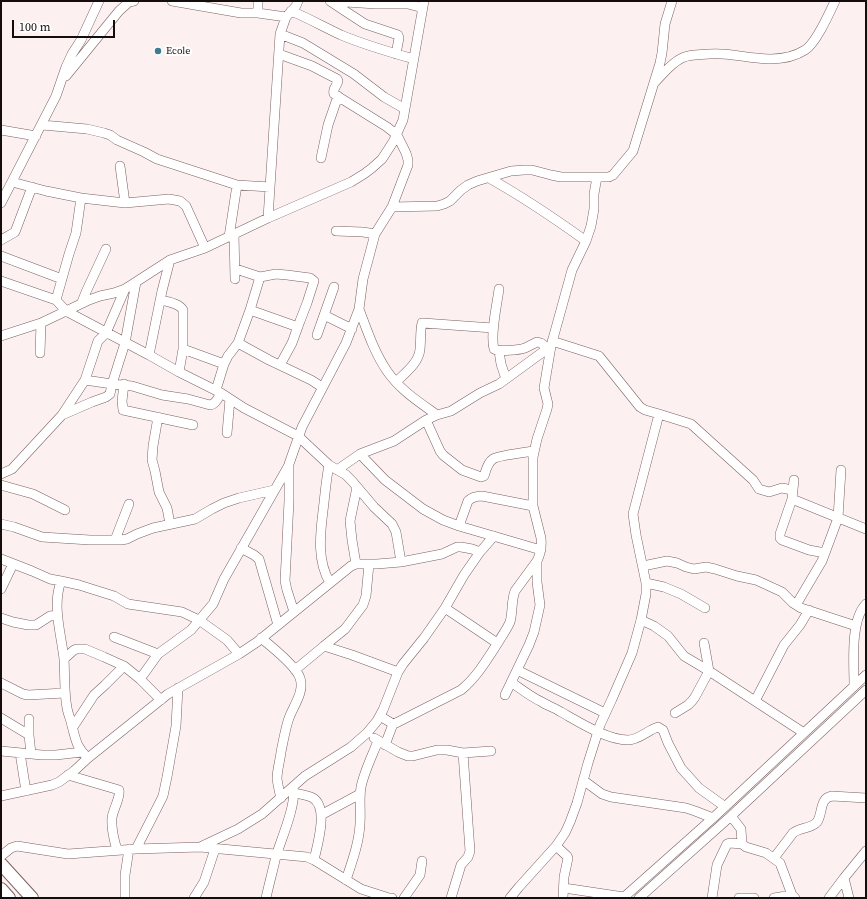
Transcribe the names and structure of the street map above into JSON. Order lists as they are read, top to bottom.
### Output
{
  "places": ["Ecole"],
  "scale_bar": "100 m"
}
